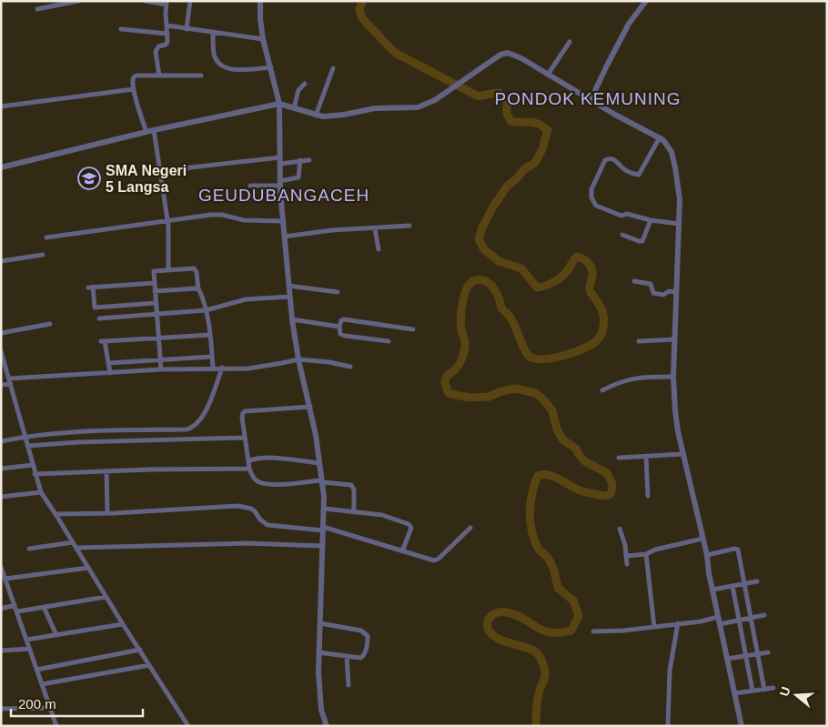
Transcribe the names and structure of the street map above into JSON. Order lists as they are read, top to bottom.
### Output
{
  "districts": ["PONDOK KEMUNING", "GEUDUBANGACEH"],
  "places": {
    "school or university": ["SMA Negeri 5 Langsa"]
  },
  "scale_bar": "200 m",
  "north": "left"
}
